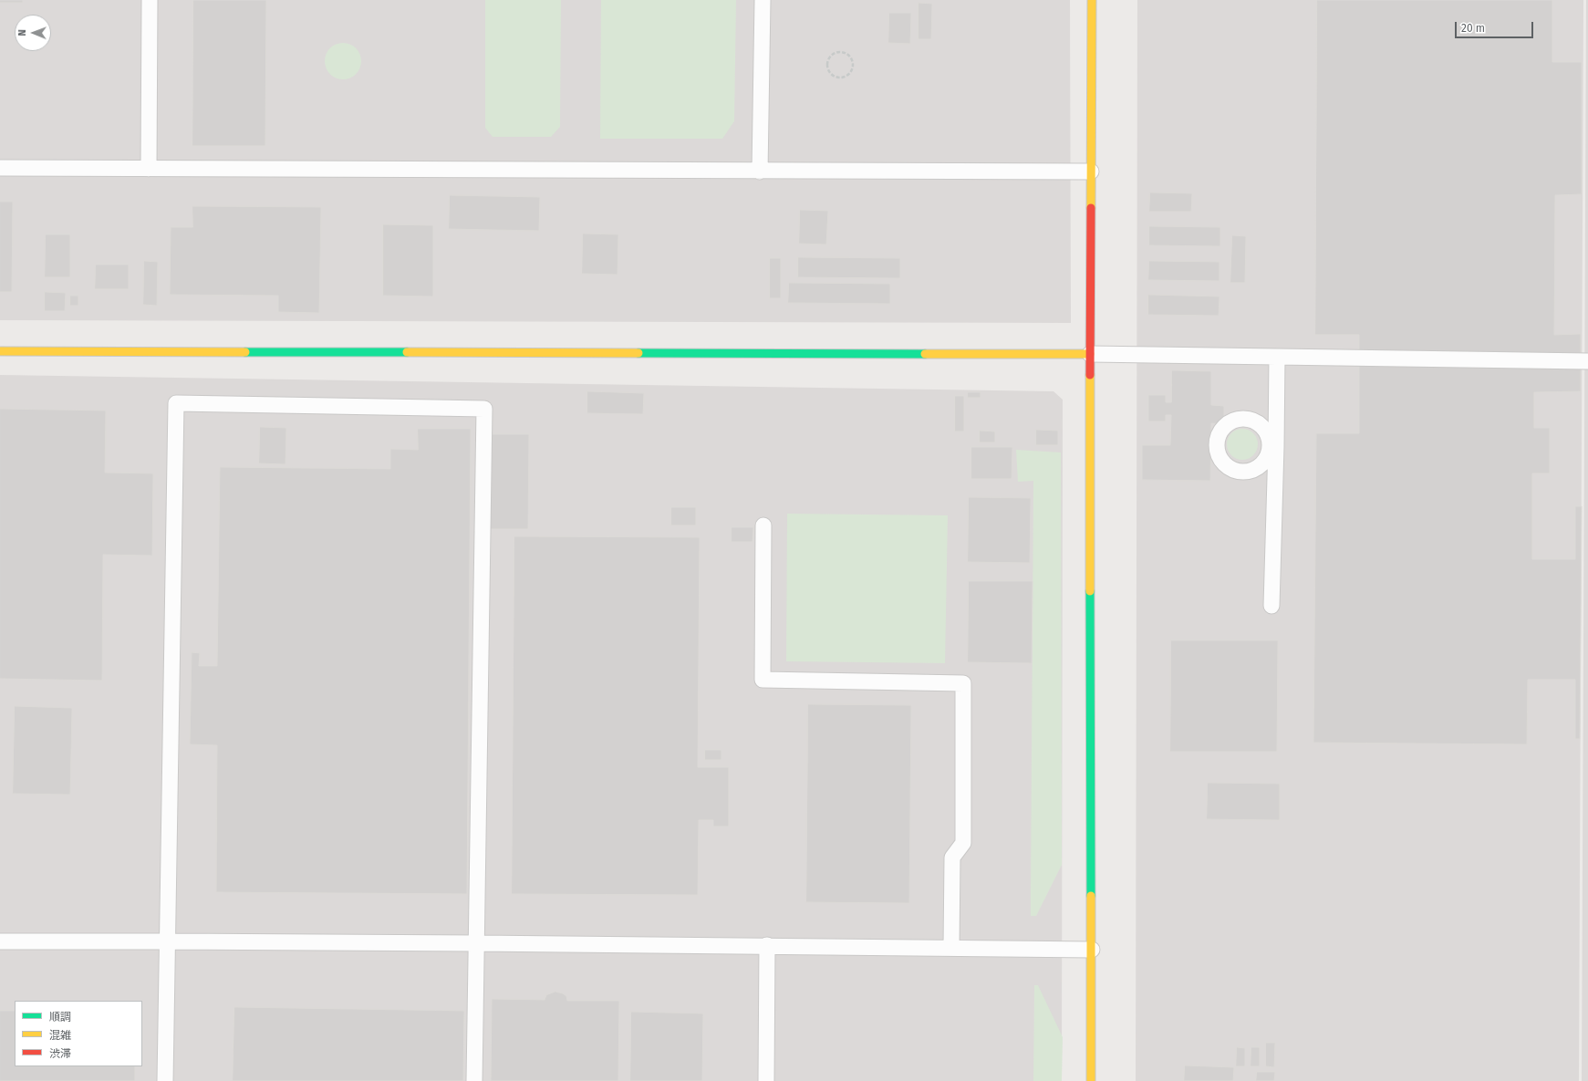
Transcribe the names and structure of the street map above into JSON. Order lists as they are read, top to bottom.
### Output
{
  "legend": ["順調", "混雑", "渋滞"],
  "scale_bar": "20 m",
  "north": "left"
}
